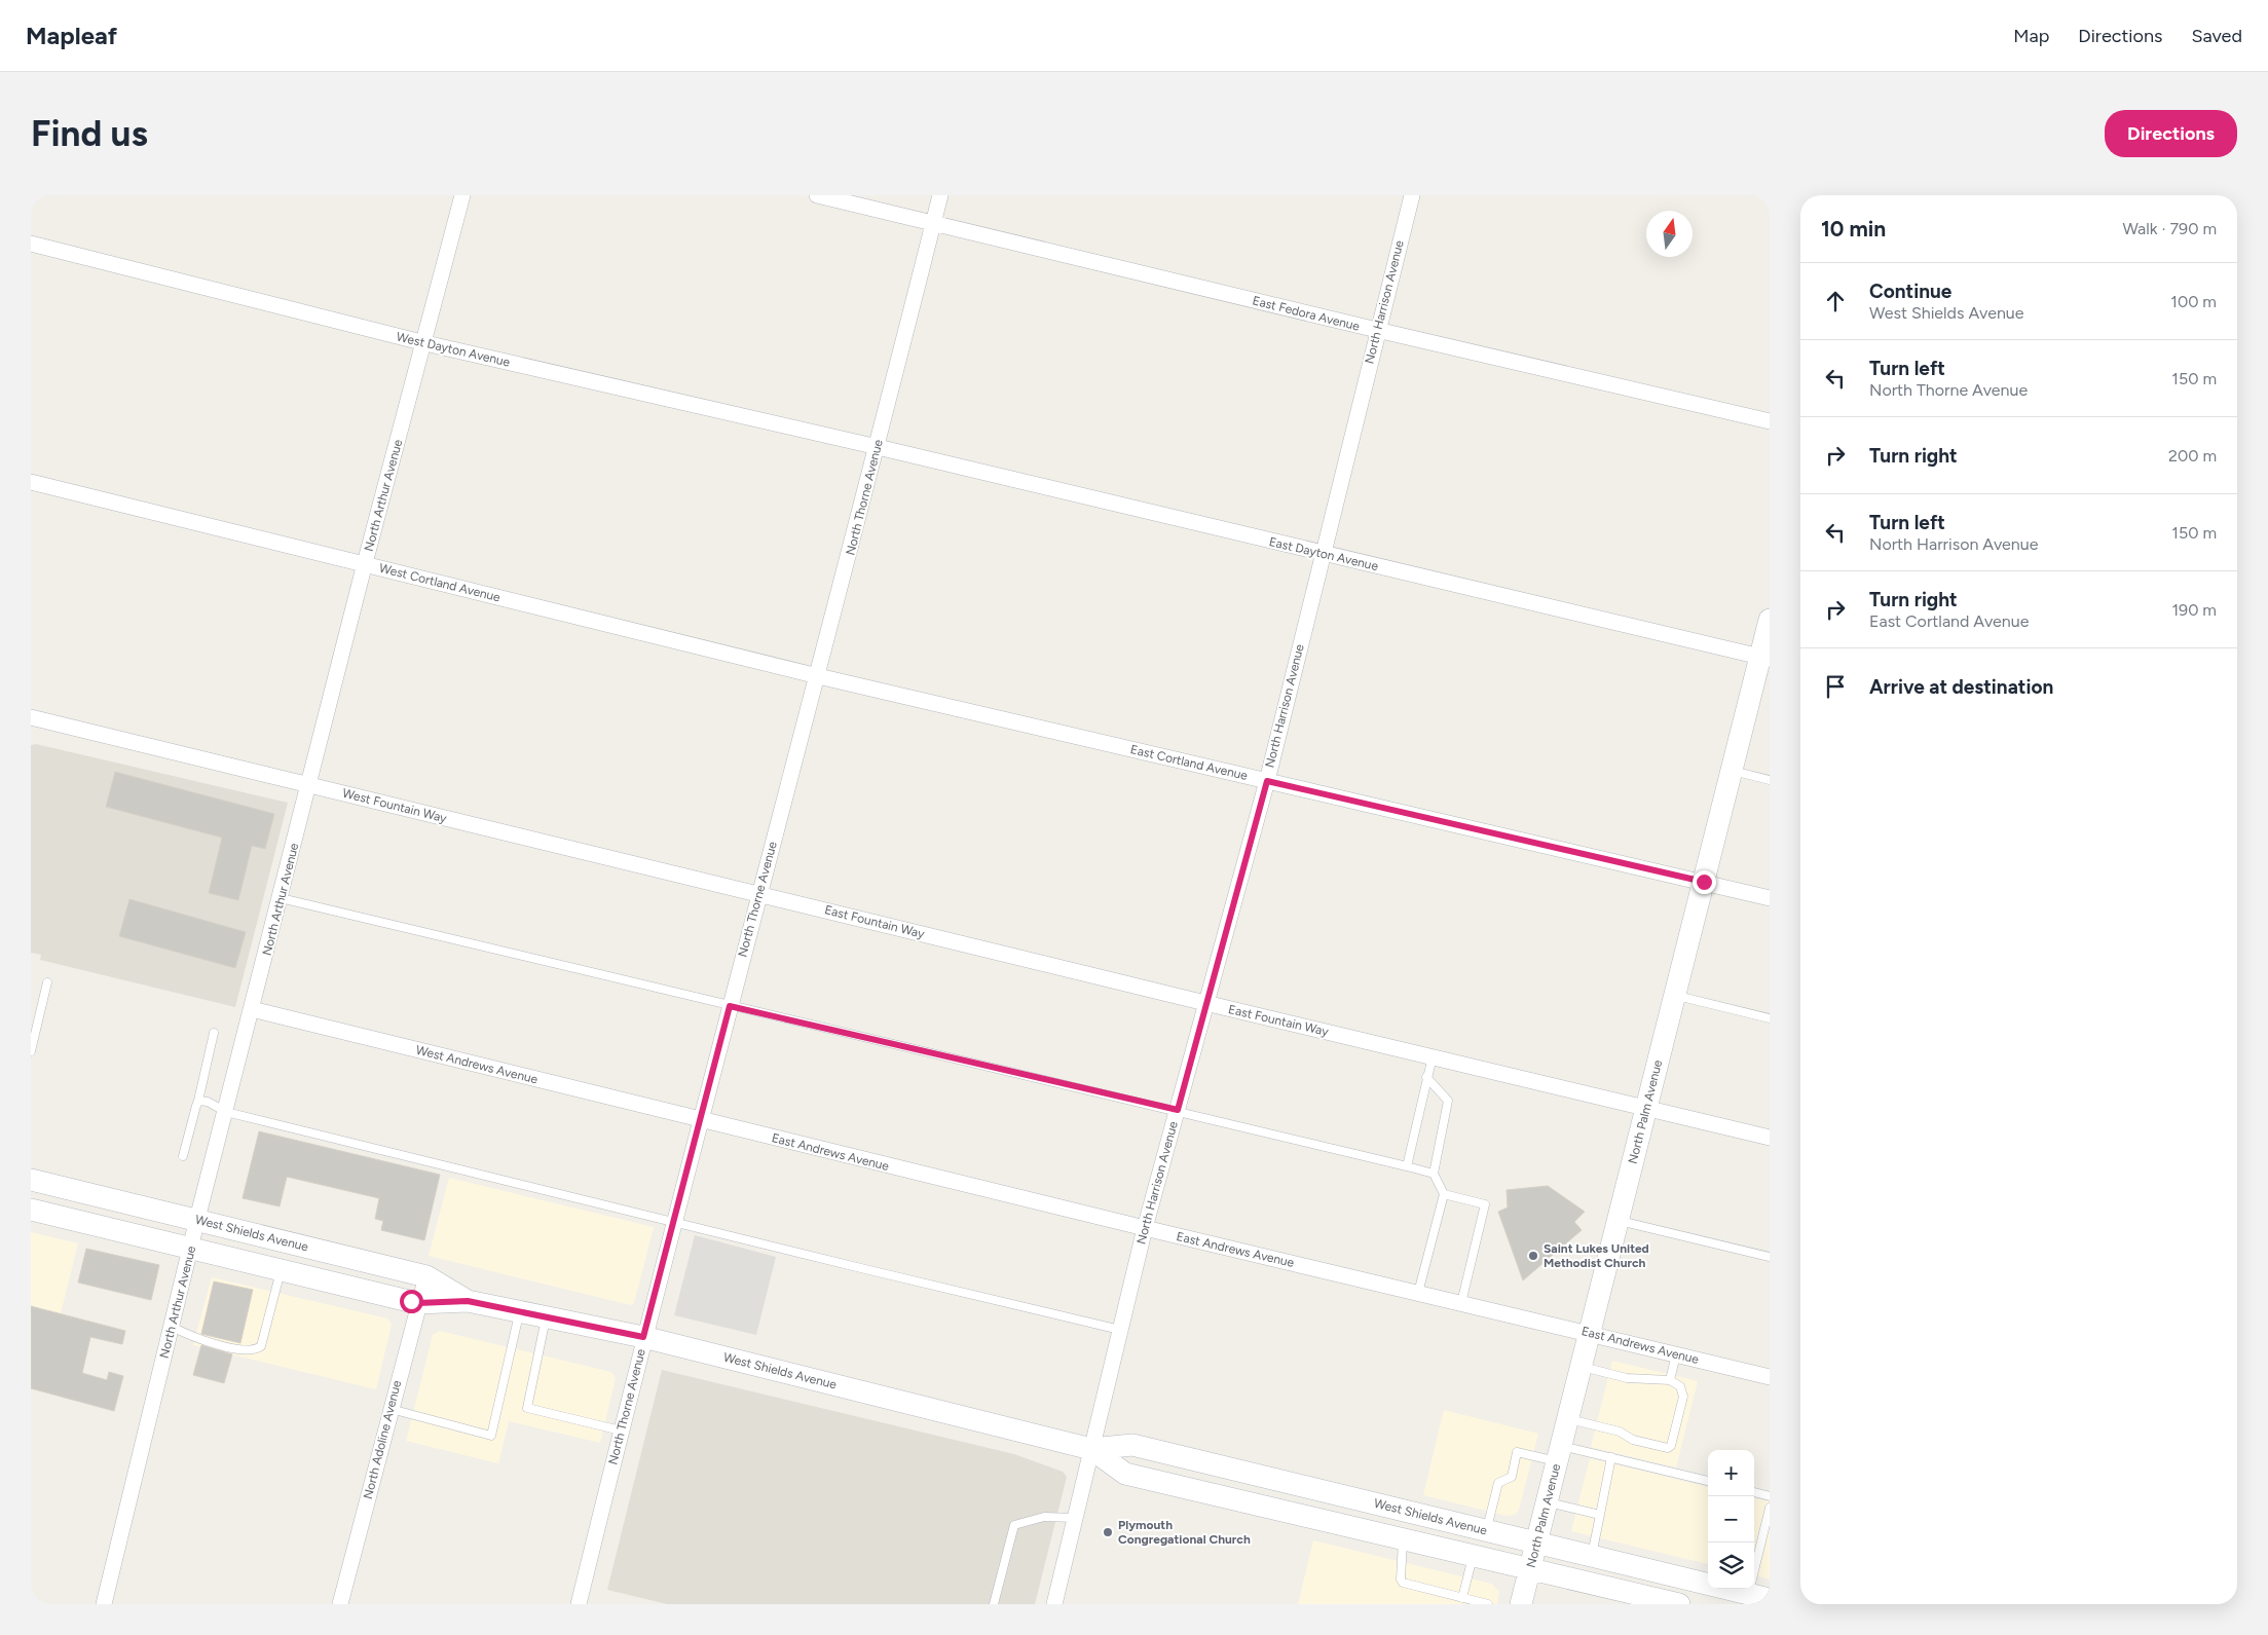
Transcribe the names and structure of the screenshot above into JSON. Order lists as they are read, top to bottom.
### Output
{
  "streets": {
    "main road": ["North Palm Avenue", "West Shields Avenue"],
    "street": [
      "North Harrison Avenue",
      "East Fedora Avenue",
      "West Dayton Avenue",
      "North Arthur Avenue",
      "North Thorne Avenue",
      "East Dayton Avenue",
      "West Cortland Avenue",
      "East Cortland Avenue",
      "West Fountain Way",
      "East Fountain Way",
      "West Andrews Avenue",
      "East Andrews Avenue",
      "North Adoline Avenue"
    ]
  },
  "crossings": [
    ["North Harrison Avenue", "East Fedora Avenue"],
    ["North Harrison Avenue", "East Dayton Avenue"],
    ["North Harrison Avenue", "East Cortland Avenue"],
    ["North Harrison Avenue", "East Fountain Way"],
    ["North Harrison Avenue", "East Andrews Avenue"],
    ["North Harrison Avenue", "West Shields Avenue"],
    ["East Fedora Avenue", "North Thorne Avenue"],
    ["West Dayton Avenue", "North Arthur Avenue"],
    ["West Dayton Avenue", "North Thorne Avenue"],
    ["West Dayton Avenue", "East Dayton Avenue"],
    ["North Arthur Avenue", "West Cortland Avenue"],
    ["North Arthur Avenue", "West Fountain Way"],
    ["North Arthur Avenue", "West Andrews Avenue"],
    ["North Arthur Avenue", "West Shields Avenue"],
    ["North Thorne Avenue", "East Dayton Avenue"],
    ["North Thorne Avenue", "West Cortland Avenue"],
    ["North Thorne Avenue", "East Cortland Avenue"],
    ["North Thorne Avenue", "West Fountain Way"],
    ["North Thorne Avenue", "East Fountain Way"],
    ["North Thorne Avenue", "West Andrews Avenue"],
    ["North Thorne Avenue", "East Andrews Avenue"],
    ["North Thorne Avenue", "West Shields Avenue"],
    ["East Dayton Avenue", "North Palm Avenue"],
    ["West Cortland Avenue", "East Cortland Avenue"],
    ["East Cortland Avenue", "North Palm Avenue"],
    ["West Fountain Way", "East Fountain Way"],
    ["East Fountain Way", "North Palm Avenue"],
    ["West Andrews Avenue", "East Andrews Avenue"],
    ["North Palm Avenue", "East Andrews Avenue"],
    ["North Palm Avenue", "West Shields Avenue"],
    ["West Shields Avenue", "North Adoline Avenue"]
  ],
  "places": ["Saint Lukes United Methodist Church", "Plymouth Congregational Church"],
  "north": "top",
  "page": {
    "header": "Mapleaf",
    "nav": ["Map", "Directions", "Saved"],
    "buttons": "Directions",
    "title": "Find us",
    "heading": ["10 min", "Walk · 790 m"],
    "list": [
      ["Continue", "West Shields Avenue", "100 m"],
      ["Turn left", "North Thorne Avenue", "150 m"],
      ["Turn right", "200 m"],
      ["Turn left", "North Harrison Avenue", "150 m"],
      ["Turn right", "East Cortland Avenue", "190 m"],
      "Arrive at destination"
    ],
    "map_buttons": ["+", "−"]
  }
}
